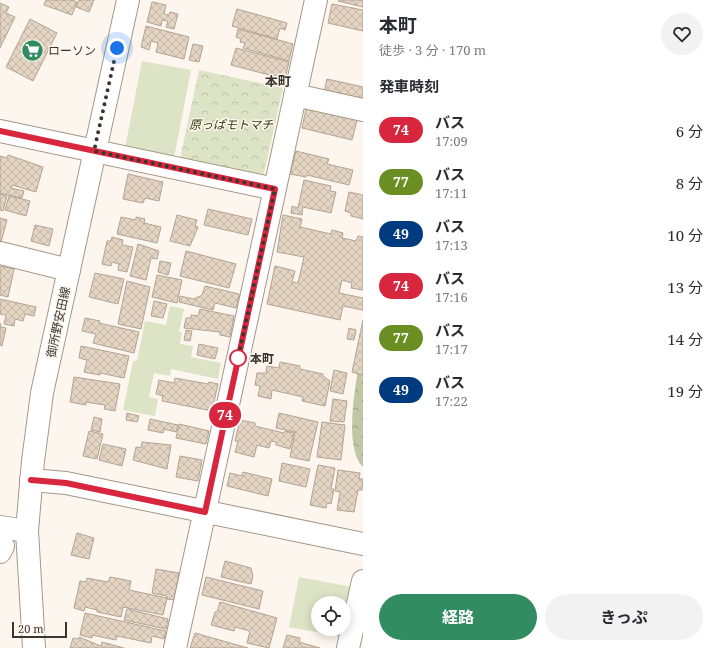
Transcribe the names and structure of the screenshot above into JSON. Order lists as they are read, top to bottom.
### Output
{
  "streets": {
    "street": ["御所野安田線"]
  },
  "districts": ["本町"],
  "parks": ["原っぱモトマチ"],
  "places": {
    "supermarket": ["ローソン"],
    "other": ["本町"]
  },
  "lines": ["bus line 74"],
  "scale_bar": "20 m",
  "page": {
    "on_map": "74",
    "heading": [
      ["本町", "徒歩 · 3 分 · 170 m"],
      "発車時刻"
    ],
    "list": [
      {
        "mark": "74",
        "name": "バス",
        "note": "17:09",
        "value": "6 分"
      },
      {
        "mark": "77",
        "name": "バス",
        "note": "17:11",
        "value": "8 分"
      },
      {
        "mark": "49",
        "name": "バス",
        "note": "17:13",
        "value": "10 分"
      },
      {
        "mark": "74",
        "name": "バス",
        "note": "17:16",
        "value": "13 分"
      },
      {
        "mark": "77",
        "name": "バス",
        "note": "17:17",
        "value": "14 分"
      },
      {
        "mark": "49",
        "name": "バス",
        "note": "17:22",
        "value": "19 分"
      }
    ],
    "buttons": ["経路", "きっぷ"],
    "scale": "20 m"
  }
}
